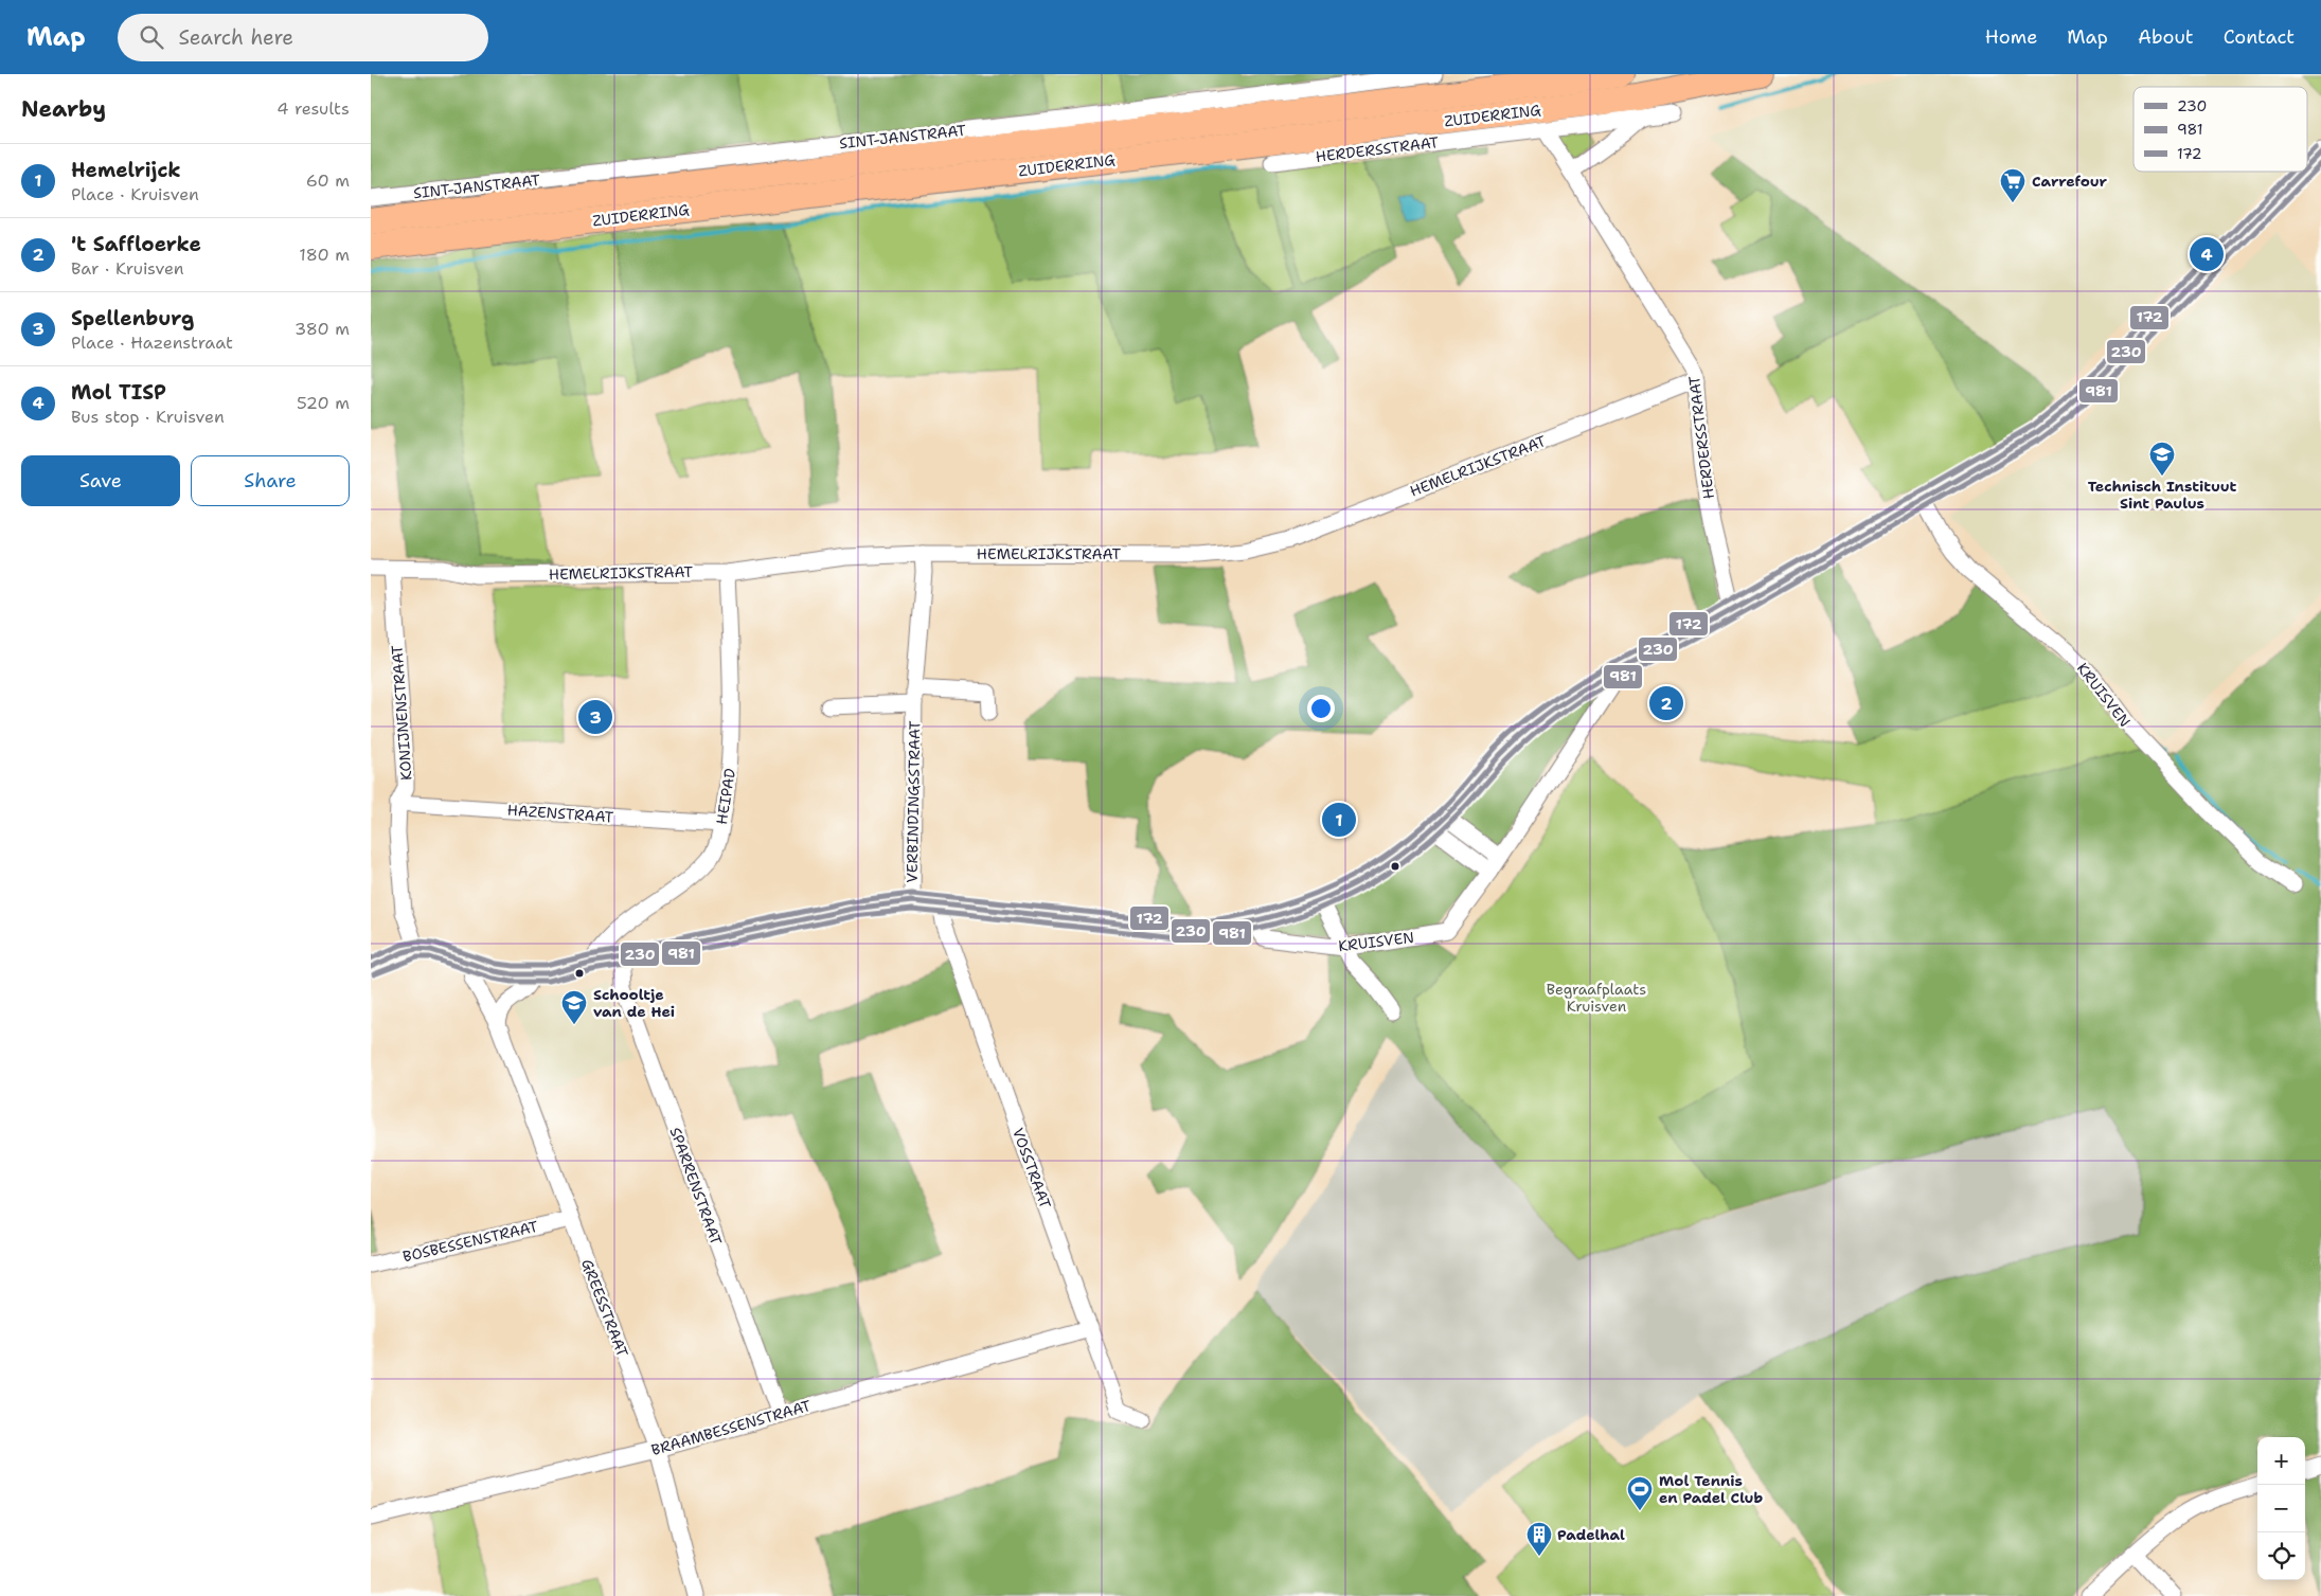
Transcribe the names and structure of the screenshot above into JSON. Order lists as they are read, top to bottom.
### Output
{
  "streets": {
    "highway": ["ZUIDERRING"],
    "street": [
      "SINT-JANSTRAAT",
      "HERDERSSTRAAT",
      "HEMELRIJKSTRAAT",
      "KRUISVEN",
      "KONIJNENSTRAAT",
      "HEIPAD",
      "VERBINDINGSSTRAAT",
      "HAZENSTRAAT",
      "VOSSTRAAT",
      "SPARRENSTRAAT",
      "BOSBESSENSTRAAT",
      "GREESSTRAAT",
      "BRAAMBESSENSTRAAT"
    ]
  },
  "crossings": [
    ["HERDERSSTRAAT", "HEMELRIJKSTRAAT"],
    ["HEMELRIJKSTRAAT", "KONIJNENSTRAAT"],
    ["HEMELRIJKSTRAAT", "HEIPAD"],
    ["HEMELRIJKSTRAAT", "VERBINDINGSSTRAAT"],
    ["KONIJNENSTRAAT", "HAZENSTRAAT"],
    ["HEIPAD", "HAZENSTRAAT"],
    ["VOSSTRAAT", "BRAAMBESSENSTRAAT"],
    ["SPARRENSTRAAT", "BRAAMBESSENSTRAAT"],
    ["BOSBESSENSTRAAT", "GREESSTRAAT"],
    ["GREESSTRAAT", "BRAAMBESSENSTRAAT"]
  ],
  "parks": ["Begraafplaats Kruisven"],
  "places": {
    "supermarket": ["Carrefour"],
    "school or university": ["Technisch Instituut Sint Paulus", "Schooltje van de Hei"],
    "sports": ["Mol Tennis en Padel Club"],
    "building": ["Padelhal"]
  },
  "lines": ["transit line 172", "transit line 230", "transit line 981"],
  "legend": ["230", "981", "172"],
  "page": {
    "header": "Map",
    "search": "Search here",
    "nav": [
      "Home",
      "Map",
      "About",
      "Contact"
    ],
    "heading": ["Nearby", "4 results"],
    "list": [
      {
        "mark": "1",
        "name": "Hemelrijck",
        "note": "Place · Kruisven",
        "value": "60 m"
      },
      {
        "mark": "2",
        "name": "'t Saffloerke",
        "note": "Bar · Kruisven",
        "value": "180 m"
      },
      {
        "mark": "3",
        "name": "Spellenburg",
        "note": "Place · Hazenstraat",
        "value": "380 m"
      },
      {
        "mark": "4",
        "name": "Mol TISP",
        "note": "Bus stop · Kruisven",
        "value": "520 m"
      }
    ],
    "pins": [
      "4",
      "2",
      "3",
      "1"
    ],
    "buttons": ["Save", "Share"],
    "map_buttons": ["+", "−"]
  }
}
